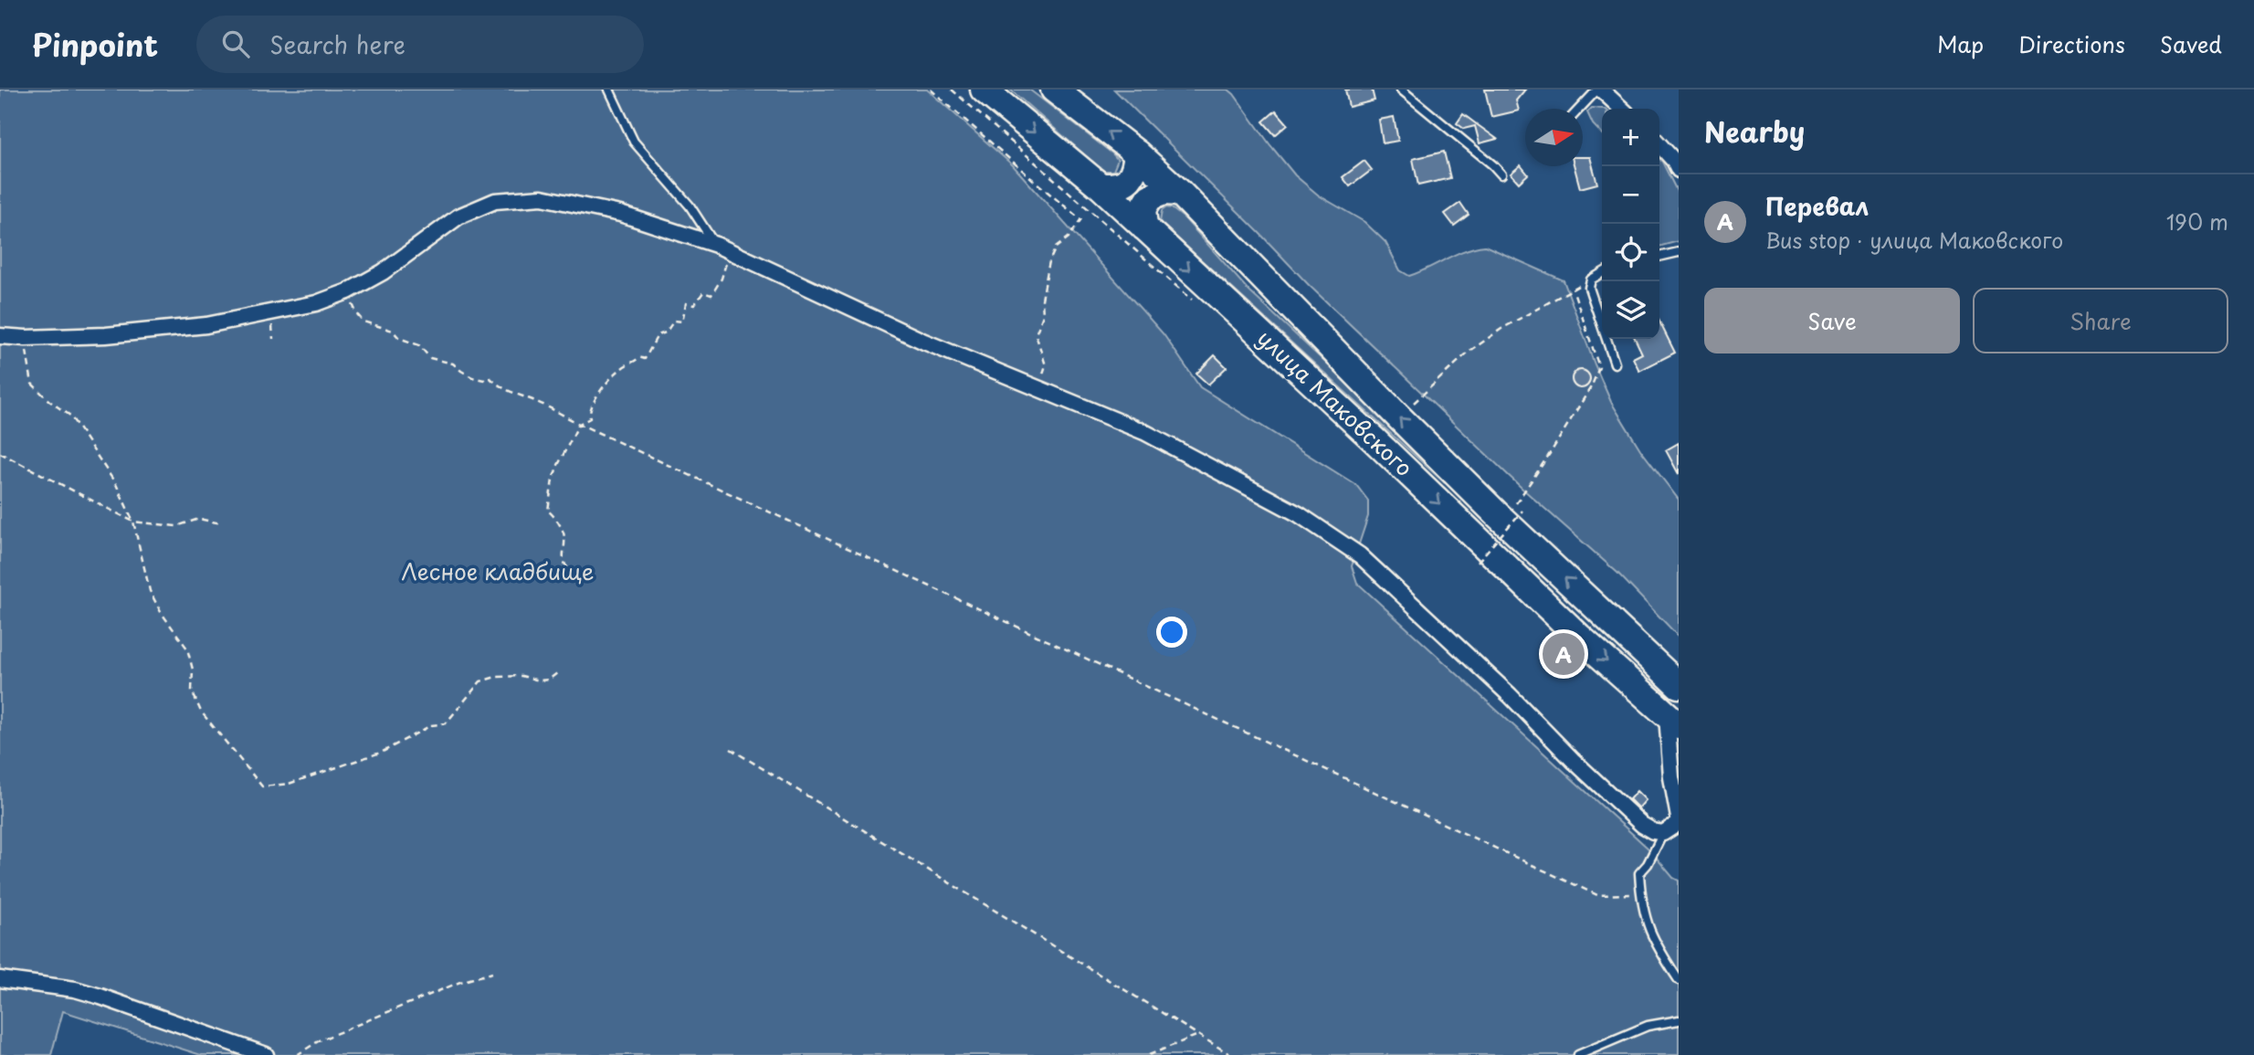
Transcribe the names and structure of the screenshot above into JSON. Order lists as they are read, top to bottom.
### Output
{
  "streets": {
    "highway": ["улица Маковского"]
  },
  "parks": ["Лесное кладбище"],
  "north": "right",
  "page": {
    "header": "Pinpoint",
    "search": "Search here",
    "nav": ["Map", "Directions", "Saved"],
    "heading": "Nearby",
    "map_buttons": ["+", "−"],
    "list": [
      {
        "mark": "A",
        "name": "Перевал",
        "note": "Bus stop · улица Маковского",
        "value": "190 m"
      }
    ],
    "buttons": ["Save", "Share"],
    "pins": "A"
  }
}
